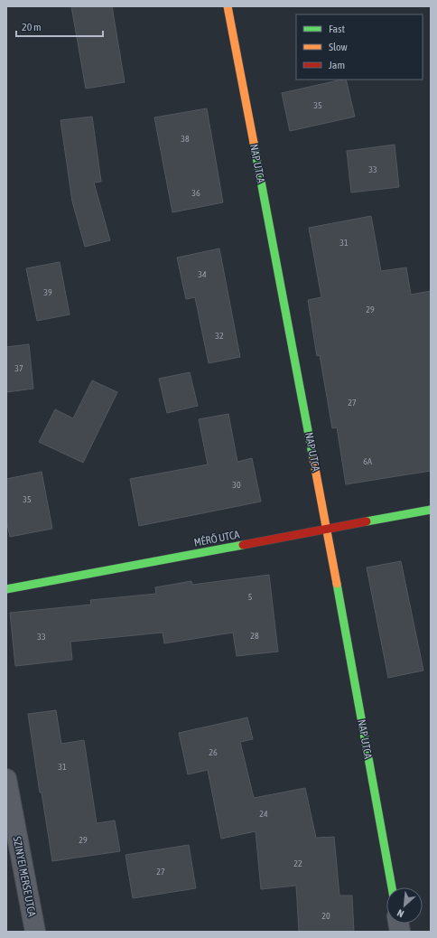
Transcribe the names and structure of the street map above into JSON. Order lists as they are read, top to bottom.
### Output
{
  "streets": {
    "street": ["NAP UTCA", "MÉRŐ UTCA", "SZINYEI MERSE UTCA"]
  },
  "crossings": [
    ["NAP UTCA", "MÉRŐ UTCA"]
  ],
  "house_numbers": [
    "35",
    "38",
    "33",
    "36",
    "31",
    "34",
    "39",
    "29",
    "32",
    "37",
    "27",
    "6A",
    "30",
    "35",
    "5",
    "28",
    "33",
    "26",
    "31",
    "24",
    "29",
    "22",
    "27",
    "20"
  ],
  "legend": ["Fast", "Slow", "Jam"],
  "scale_bar": "20 m",
  "north": "bottom left"
}
